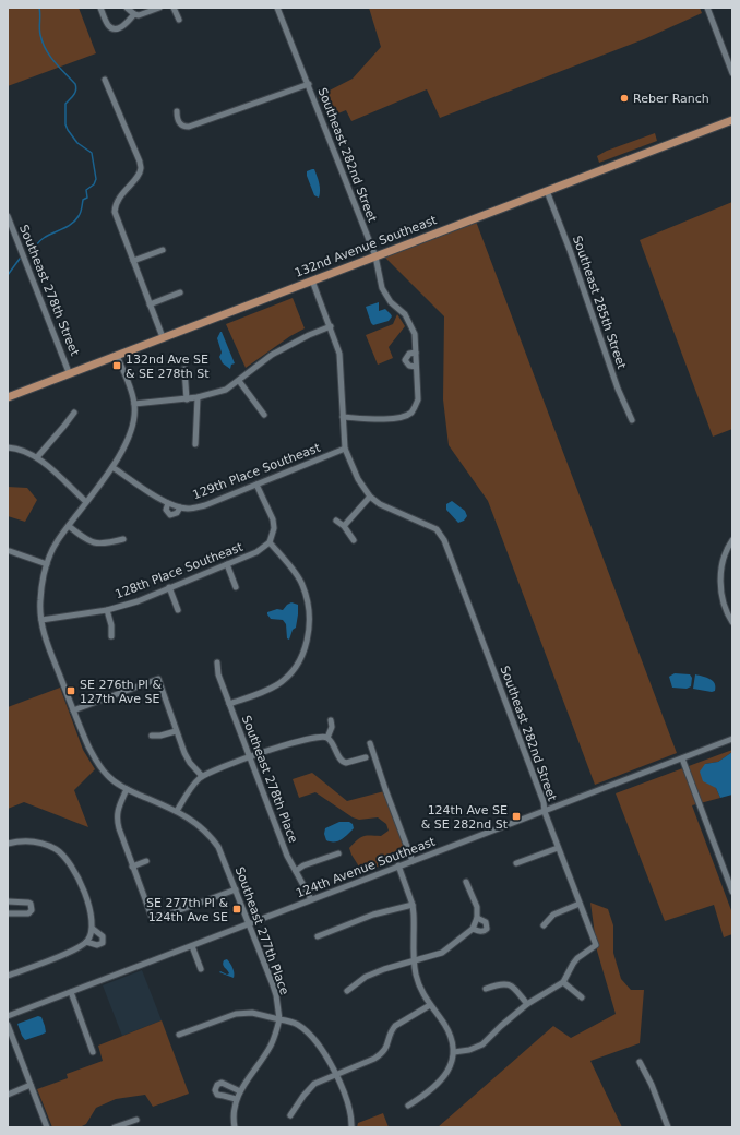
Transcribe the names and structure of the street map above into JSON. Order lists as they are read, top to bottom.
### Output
{
  "streets": {
    "main road": ["132nd Avenue Southeast"],
    "street": [
      "Southeast 282nd Street",
      "Southeast 278th Street",
      "Southeast 285th Street",
      "129th Place Southeast",
      "128th Place Southeast",
      "Southeast 278th Place",
      "124th Avenue Southeast",
      "Southeast 277th Place"
    ]
  },
  "crossings": [
    ["Southeast 282nd Street", "132nd Avenue Southeast"],
    ["Southeast 282nd Street", "124th Avenue Southeast"],
    ["132nd Avenue Southeast", "Southeast 278th Street"],
    ["132nd Avenue Southeast", "Southeast 285th Street"],
    ["128th Place Southeast", "Southeast 277th Place"],
    ["Southeast 278th Place", "124th Avenue Southeast"],
    ["124th Avenue Southeast", "Southeast 277th Place"]
  ],
  "places": {
    "other": ["Reber Ranch"],
    "transit": [
      "132nd Ave SE & SE 278th St",
      "SE 276th Pl & 127th Ave SE",
      "124th Ave SE & SE 282nd St",
      "SE 277th Pl & 124th Ave SE"
    ]
  }
}
